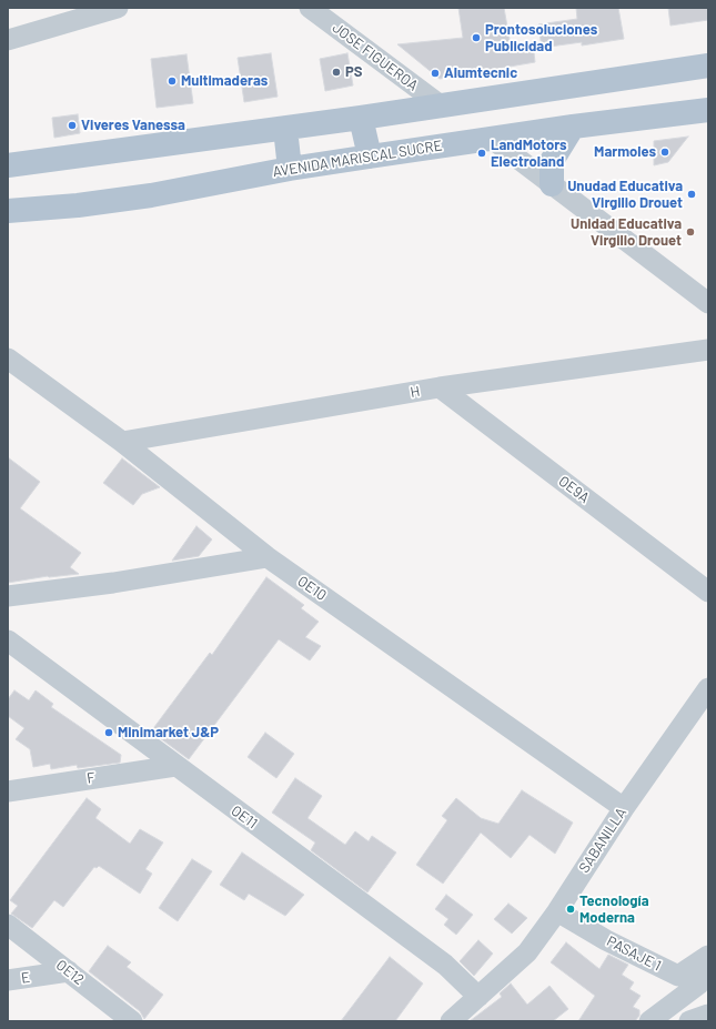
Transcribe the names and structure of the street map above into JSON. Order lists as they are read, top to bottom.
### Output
{
  "streets": {
    "main road": ["AVENIDA MARISCAL SUCRE"],
    "street": [
      "JOSE FIGUEROA",
      "H",
      "OE9A",
      "OE10",
      "F",
      "OE11",
      "SABANILLA",
      "PASAJE 1",
      "OE12",
      "E"
    ]
  },
  "crossings": [
    ["H", "OE9A"],
    ["H", "OE10"],
    ["OE10", "SABANILLA"],
    ["F", "OE11"],
    ["OE11", "SABANILLA"],
    ["SABANILLA", "PASAJE 1"],
    ["OE12", "E"]
  ],
  "places": [
    "Prontosoluciones Publicidad",
    "PS",
    "Alumtecnic",
    "Multimaderas",
    "Viveres Vanessa",
    "Marmoles",
    "LandMotors Electroland",
    "Unudad Educativa Virgilio Drouet",
    "Unidad Educativa Virgilio Drouet",
    "Minimarket J&P",
    "Tecnología Moderna"
  ]
}
